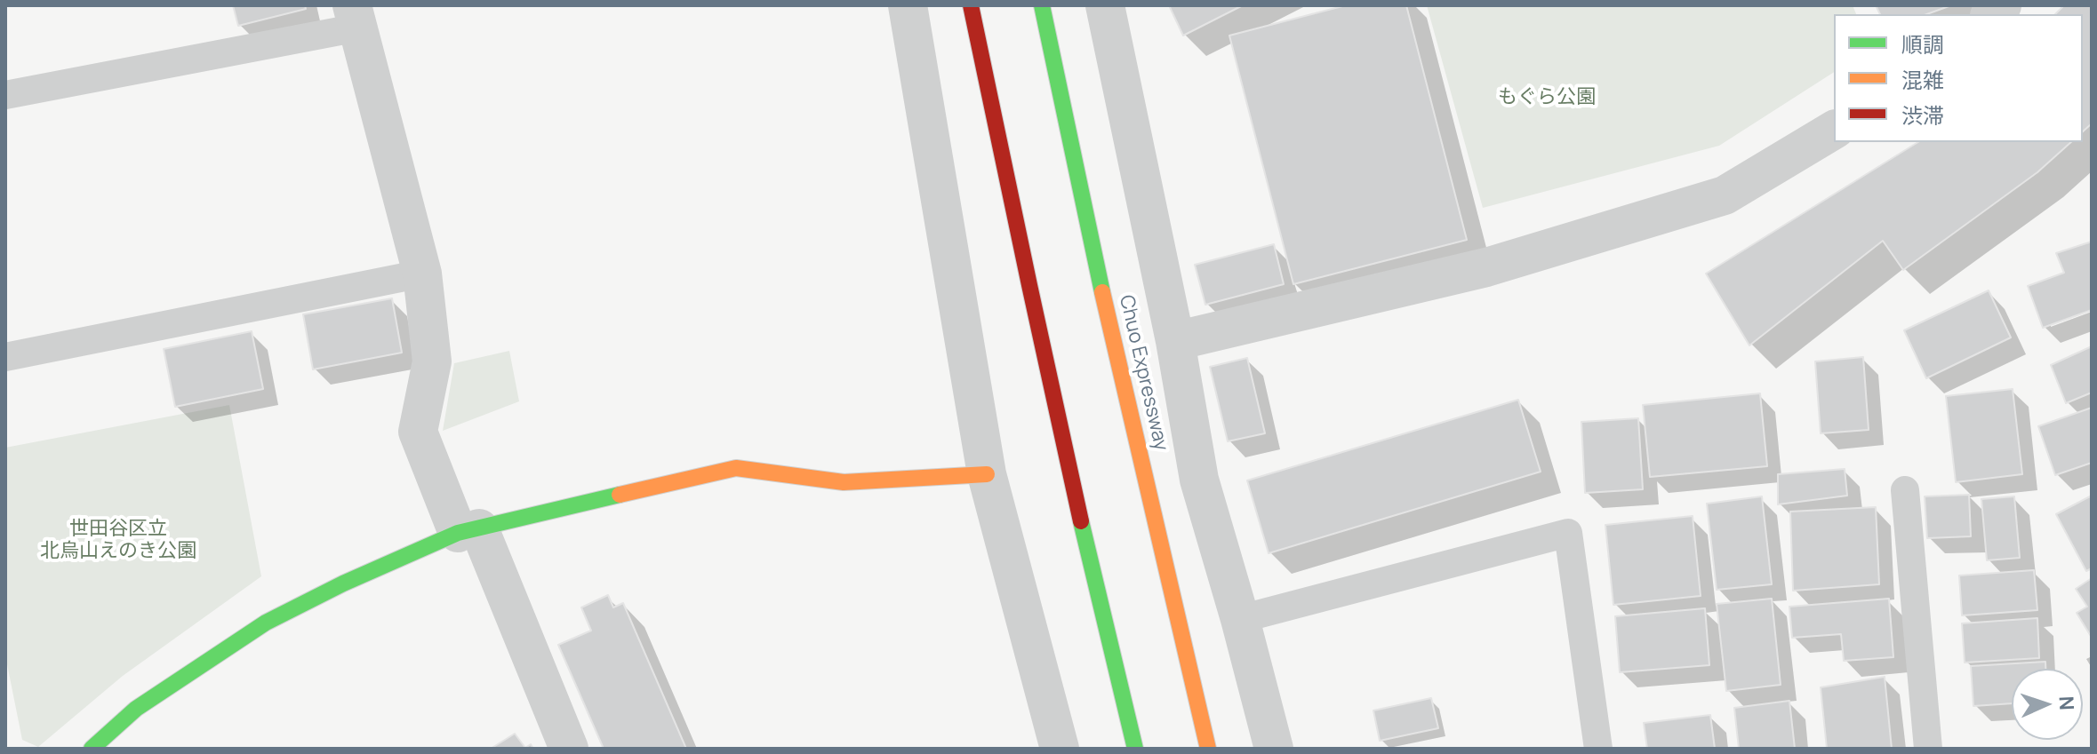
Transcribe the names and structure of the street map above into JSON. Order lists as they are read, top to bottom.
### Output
{
  "streets": {
    "main road": ["Chuo Expressway"]
  },
  "parks": ["もぐら公園", "世田谷区立 北烏山えのき公園"],
  "legend": ["順調", "混雑", "渋滞"],
  "north": "right"
}
